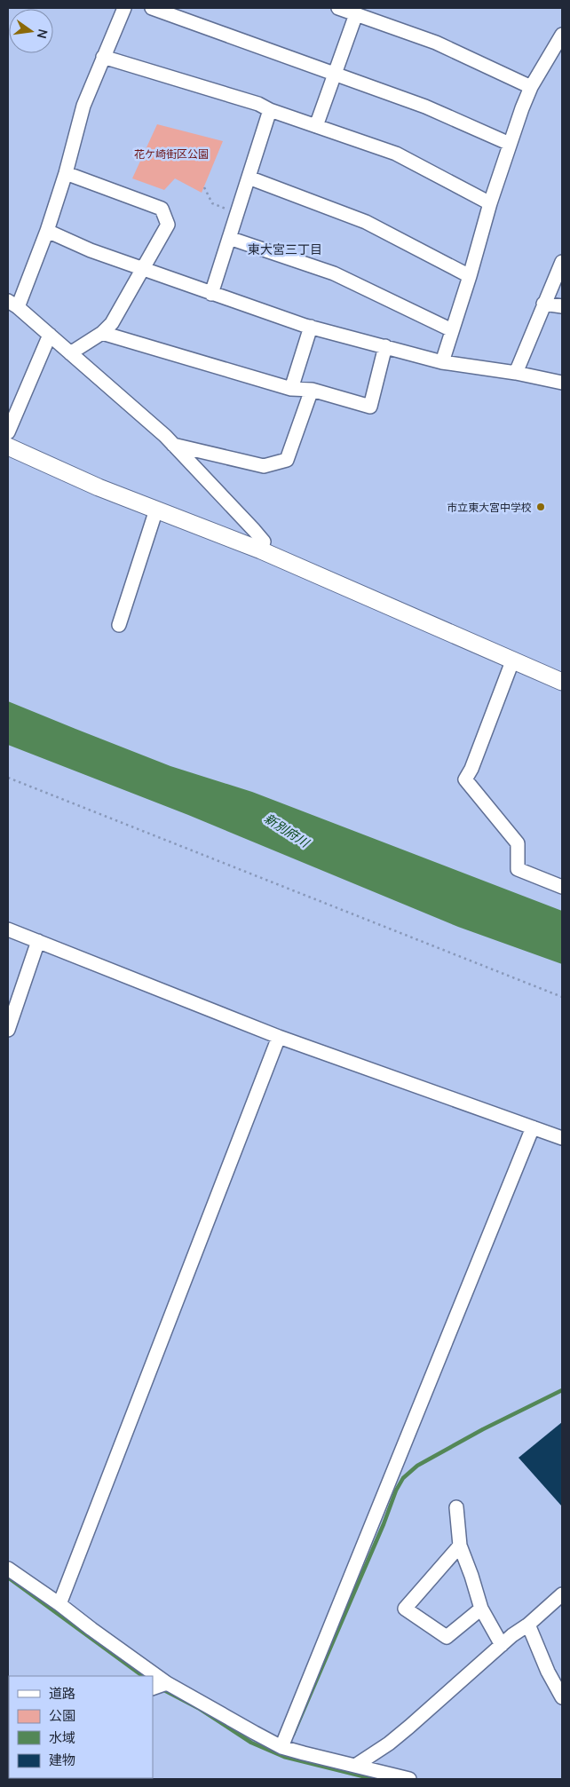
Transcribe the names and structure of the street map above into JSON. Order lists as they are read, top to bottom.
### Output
{
  "districts": ["東大宮三丁目"],
  "water": ["新別府川"],
  "parks": ["花ケ崎街区公園"],
  "places": ["市立東大宮中学校"],
  "legend": [
    "道路",
    "公園",
    "水域",
    "建物"
  ],
  "north": "right"
}
